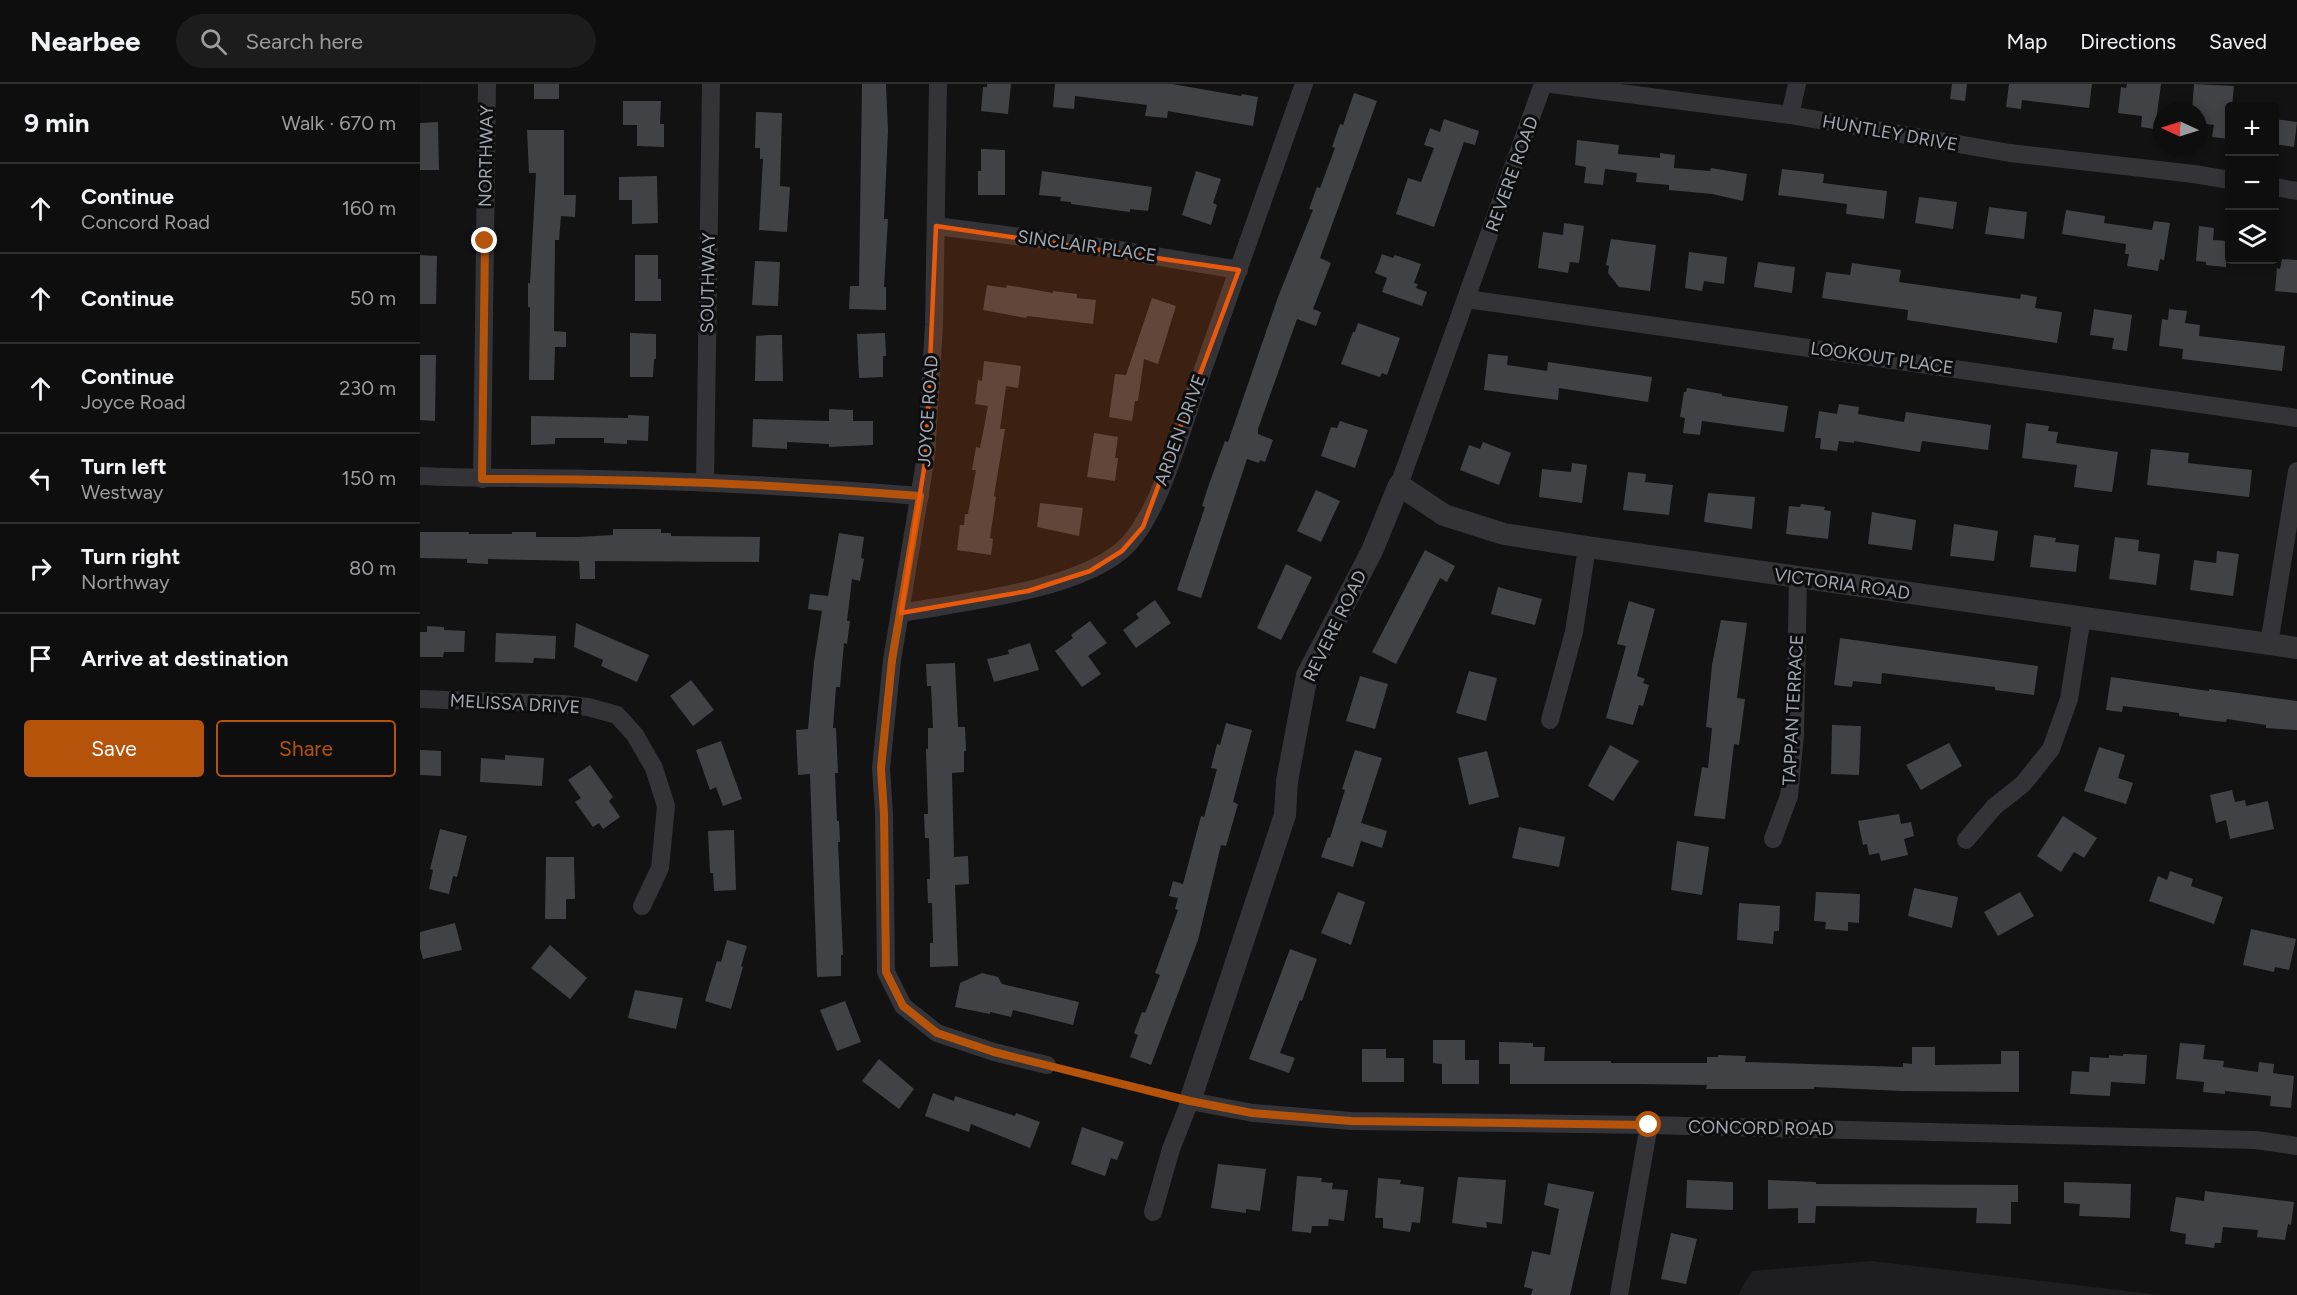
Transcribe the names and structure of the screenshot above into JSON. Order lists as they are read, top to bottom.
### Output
{
  "streets": {
    "street": [
      "HUNTLEY DRIVE",
      "NORTHWAY",
      "REVERE ROAD",
      "SINCLAIR PLACE",
      "SOUTHWAY",
      "LOOKOUT PLACE",
      "JOYCE ROAD",
      "ARDEN DRIVE",
      "VICTORIA ROAD",
      "MELISSA DRIVE",
      "TAPPAN TERRACE",
      "CONCORD ROAD"
    ]
  },
  "crossings": [
    ["REVERE ROAD", "LOOKOUT PLACE"],
    ["REVERE ROAD", "VICTORIA ROAD"],
    ["REVERE ROAD", "CONCORD ROAD"],
    ["SINCLAIR PLACE", "JOYCE ROAD"],
    ["SINCLAIR PLACE", "ARDEN DRIVE"],
    ["JOYCE ROAD", "ARDEN DRIVE"],
    ["VICTORIA ROAD", "TAPPAN TERRACE"]
  ],
  "north": "left",
  "page": {
    "header": "Nearbee",
    "search": "Search here",
    "nav": ["Map", "Directions", "Saved"],
    "heading": ["9 min", "Walk · 670 m"],
    "map_buttons": ["+", "−"],
    "list": [
      ["Continue", "Concord Road", "160 m"],
      ["Continue", "50 m"],
      ["Continue", "Joyce Road", "230 m"],
      ["Turn left", "Westway", "150 m"],
      ["Turn right", "Northway", "80 m"],
      "Arrive at destination"
    ],
    "buttons": ["Save", "Share"]
  }
}
